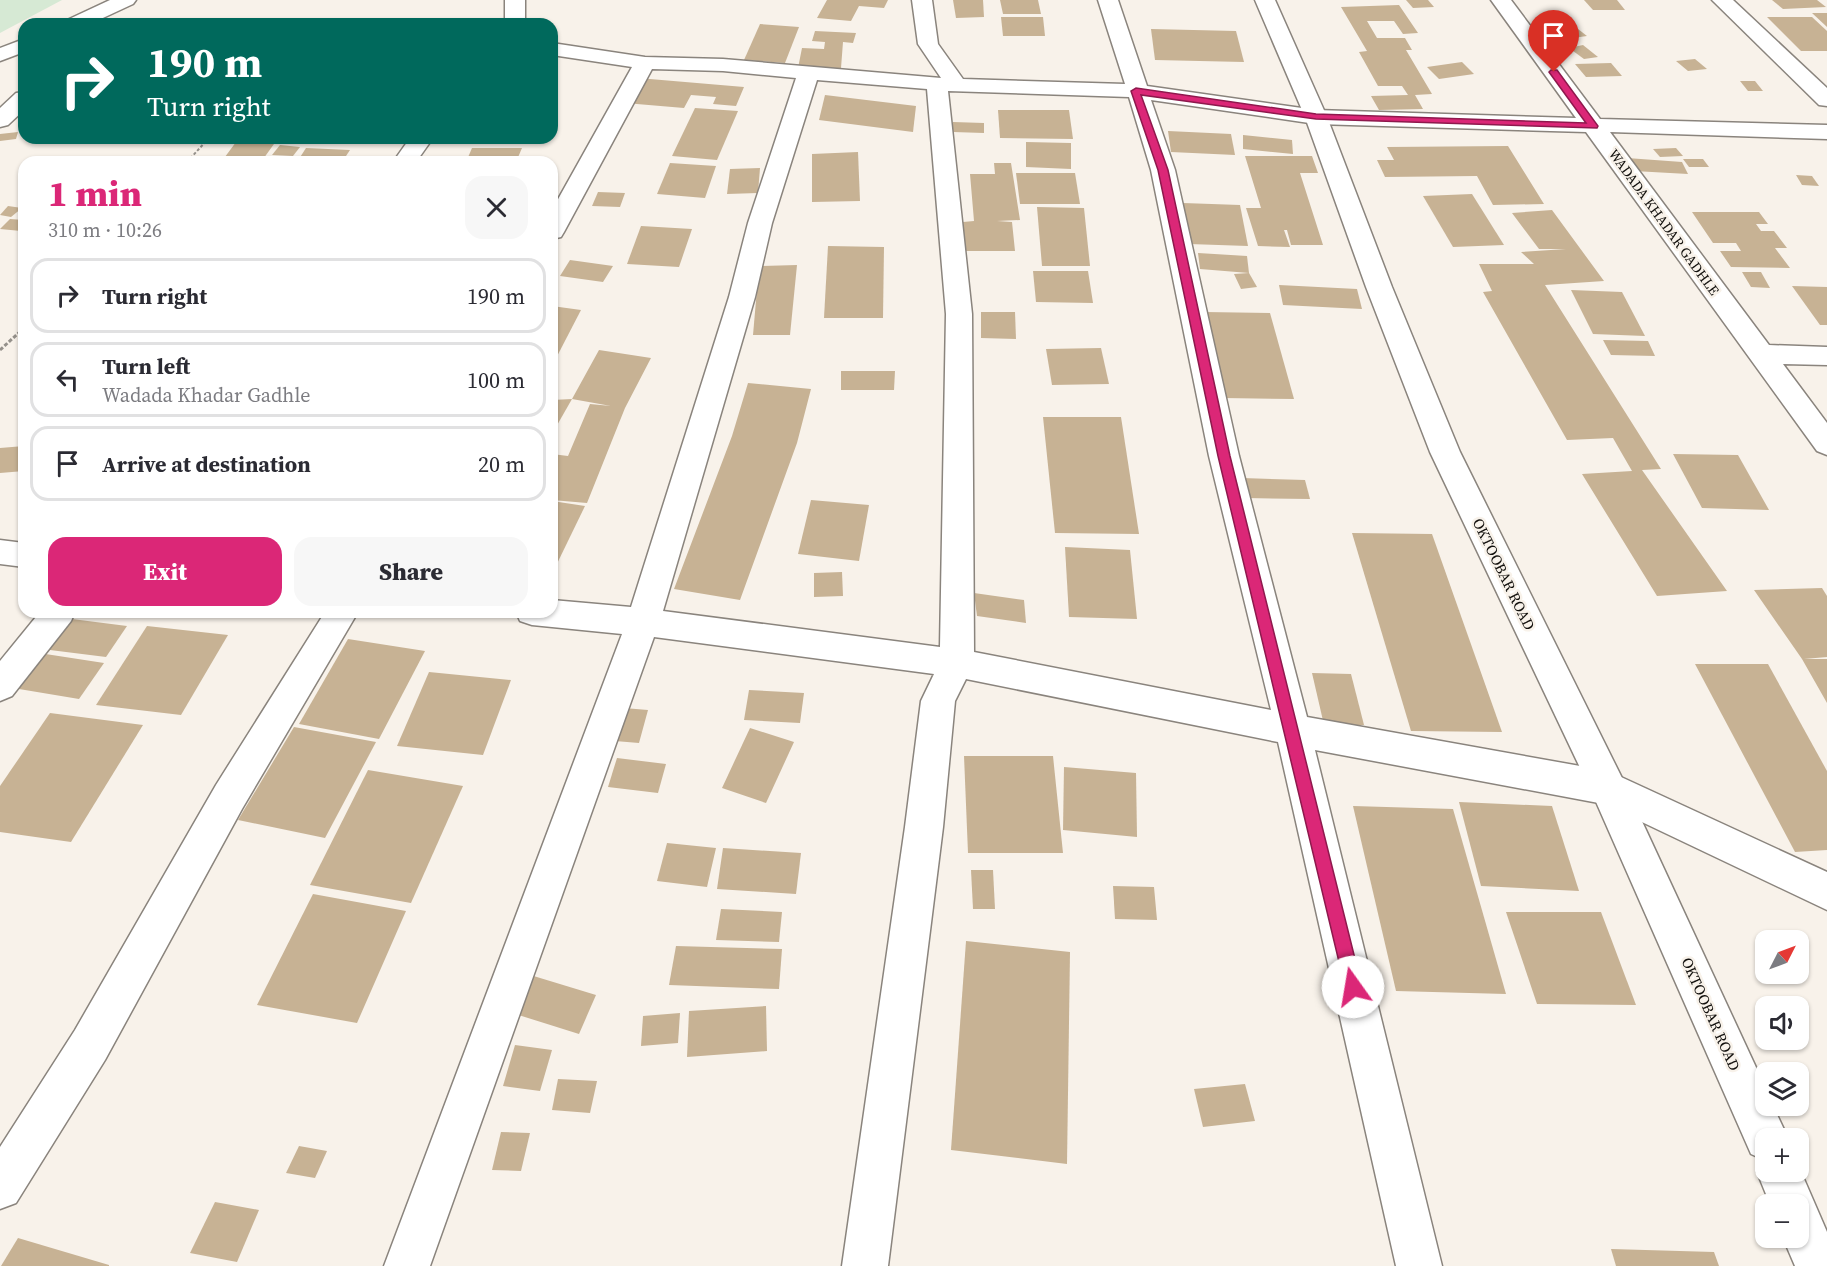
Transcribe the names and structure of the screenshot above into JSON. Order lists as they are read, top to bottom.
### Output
{
  "streets": {
    "street": ["WADADA KHADAR GADHLE", "OKTOOBAR ROAD"]
  },
  "north": "top right",
  "page": {
    "turn": ["190 m", "Turn right"],
    "heading": ["1 min", "310 m · 10:26"],
    "list": [
      {
        "name": "Turn right",
        "value": "190 m"
      },
      {
        "name": "Turn left",
        "note": "Wadada Khadar Gadhle",
        "value": "100 m"
      },
      {
        "name": "Arrive at destination",
        "value": "20 m"
      }
    ],
    "buttons": ["Exit", "Share"],
    "map_buttons": ["+", "−"]
  }
}
